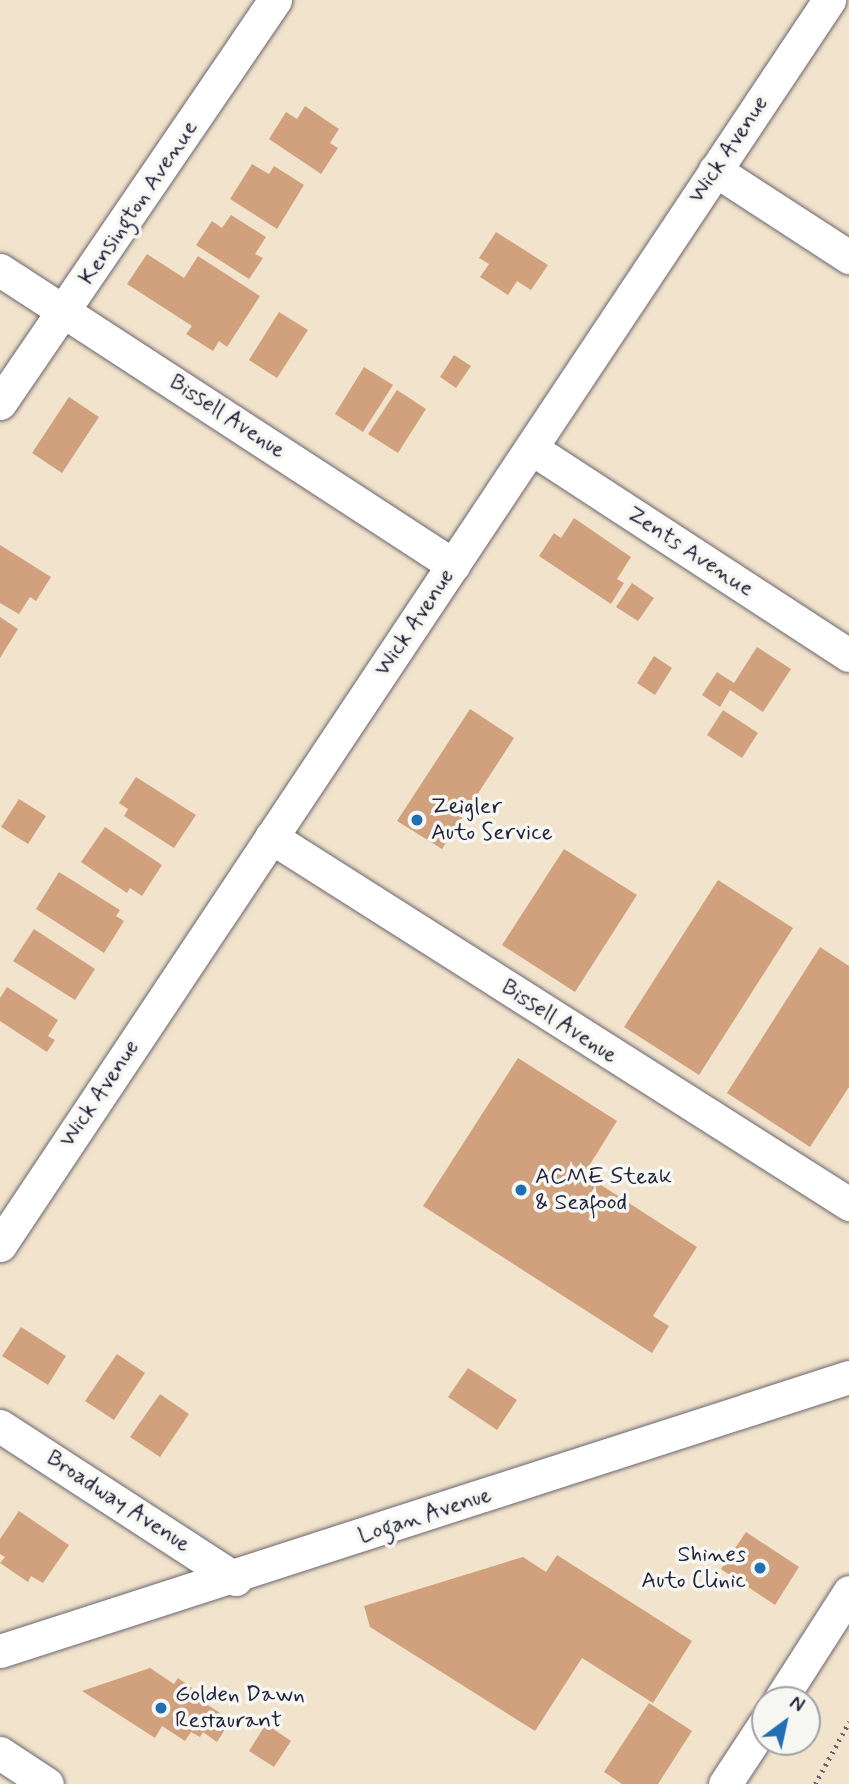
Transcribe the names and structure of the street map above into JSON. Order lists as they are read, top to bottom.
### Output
{
  "streets": {
    "street": [
      "Wick Avenue",
      "Kensington Avenue",
      "Bissell Avenue",
      "Zents Avenue",
      "Broadway Avenue",
      "Logan Avenue"
    ]
  },
  "crossings": [
    ["Wick Avenue", "Bissell Avenue"],
    ["Wick Avenue", "Zents Avenue"],
    ["Kensington Avenue", "Bissell Avenue"],
    ["Broadway Avenue", "Logan Avenue"]
  ],
  "places": [
    "Zeigler Auto Service",
    "ACME Steak & Seafood",
    "Shines Auto Clinic",
    "Golden Dawn Restaurant"
  ],
  "north": "top right"
}
